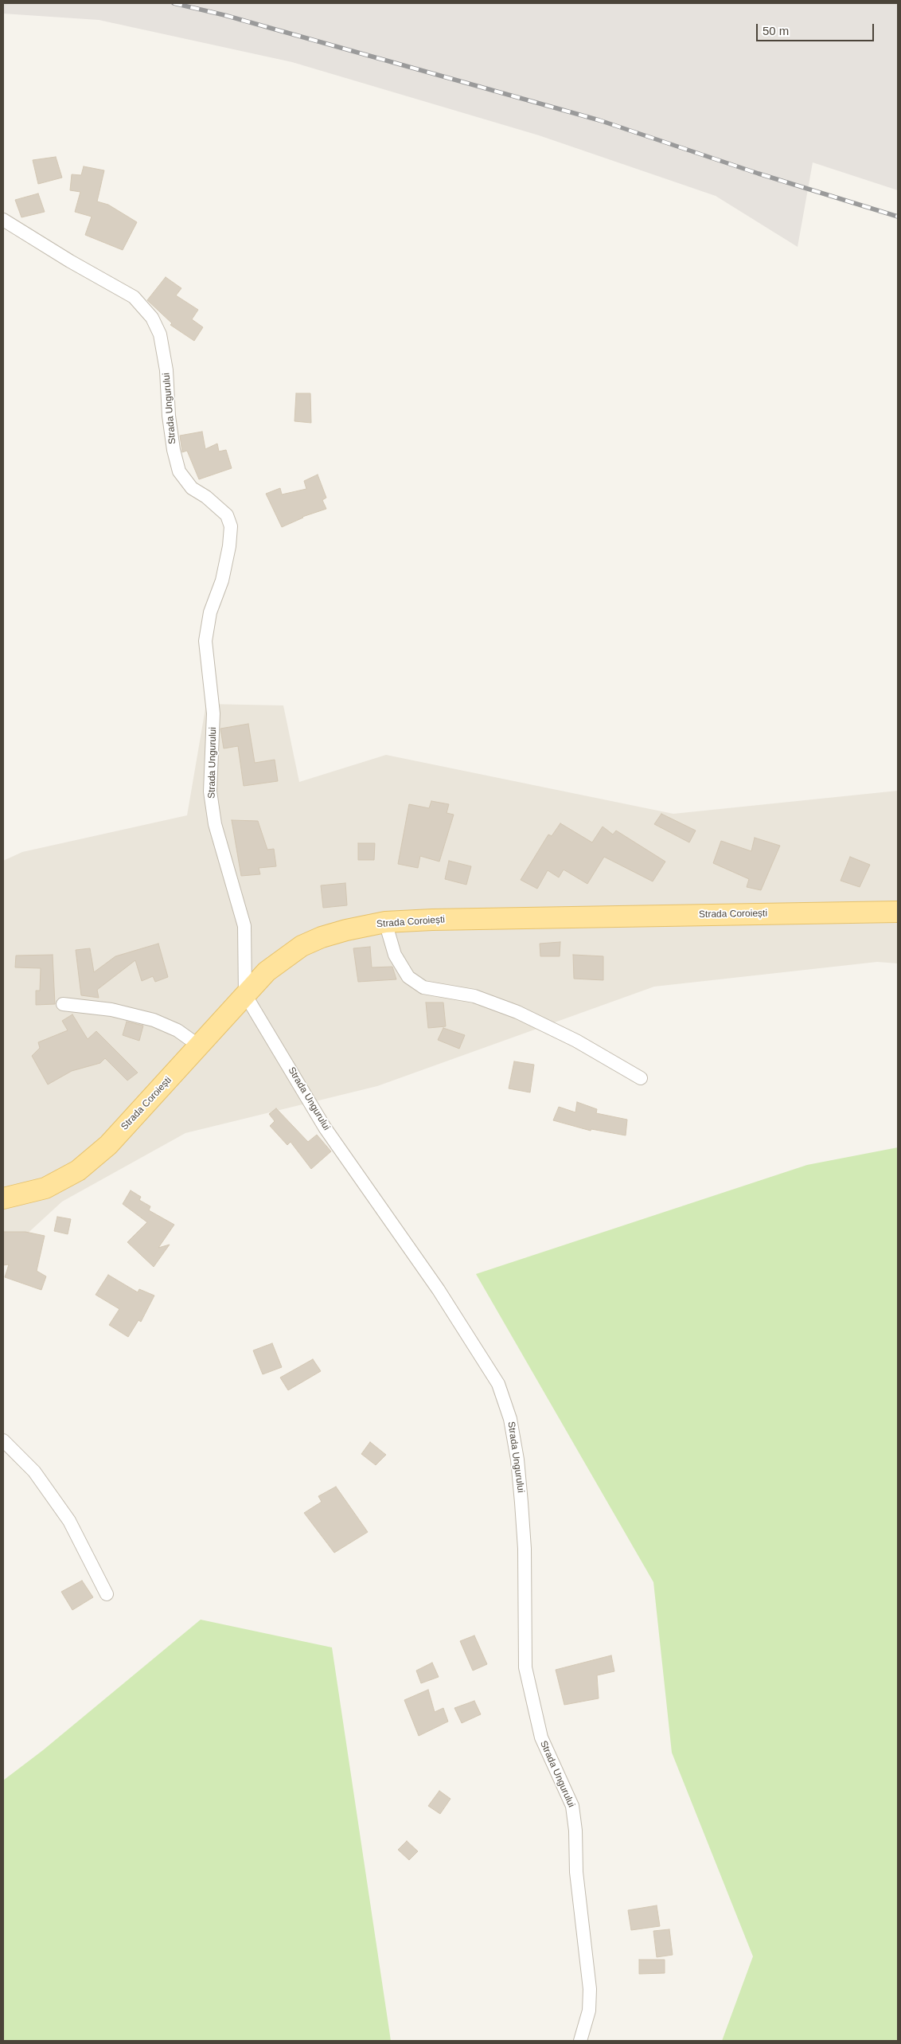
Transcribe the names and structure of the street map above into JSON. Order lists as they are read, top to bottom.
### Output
{
  "streets": {
    "main road": ["Strada Coroiești"],
    "street": ["Strada Ungurului"]
  },
  "crossings": [
    ["Strada Ungurului", "Strada Coroiești"]
  ],
  "scale_bar": "50 m"
}
